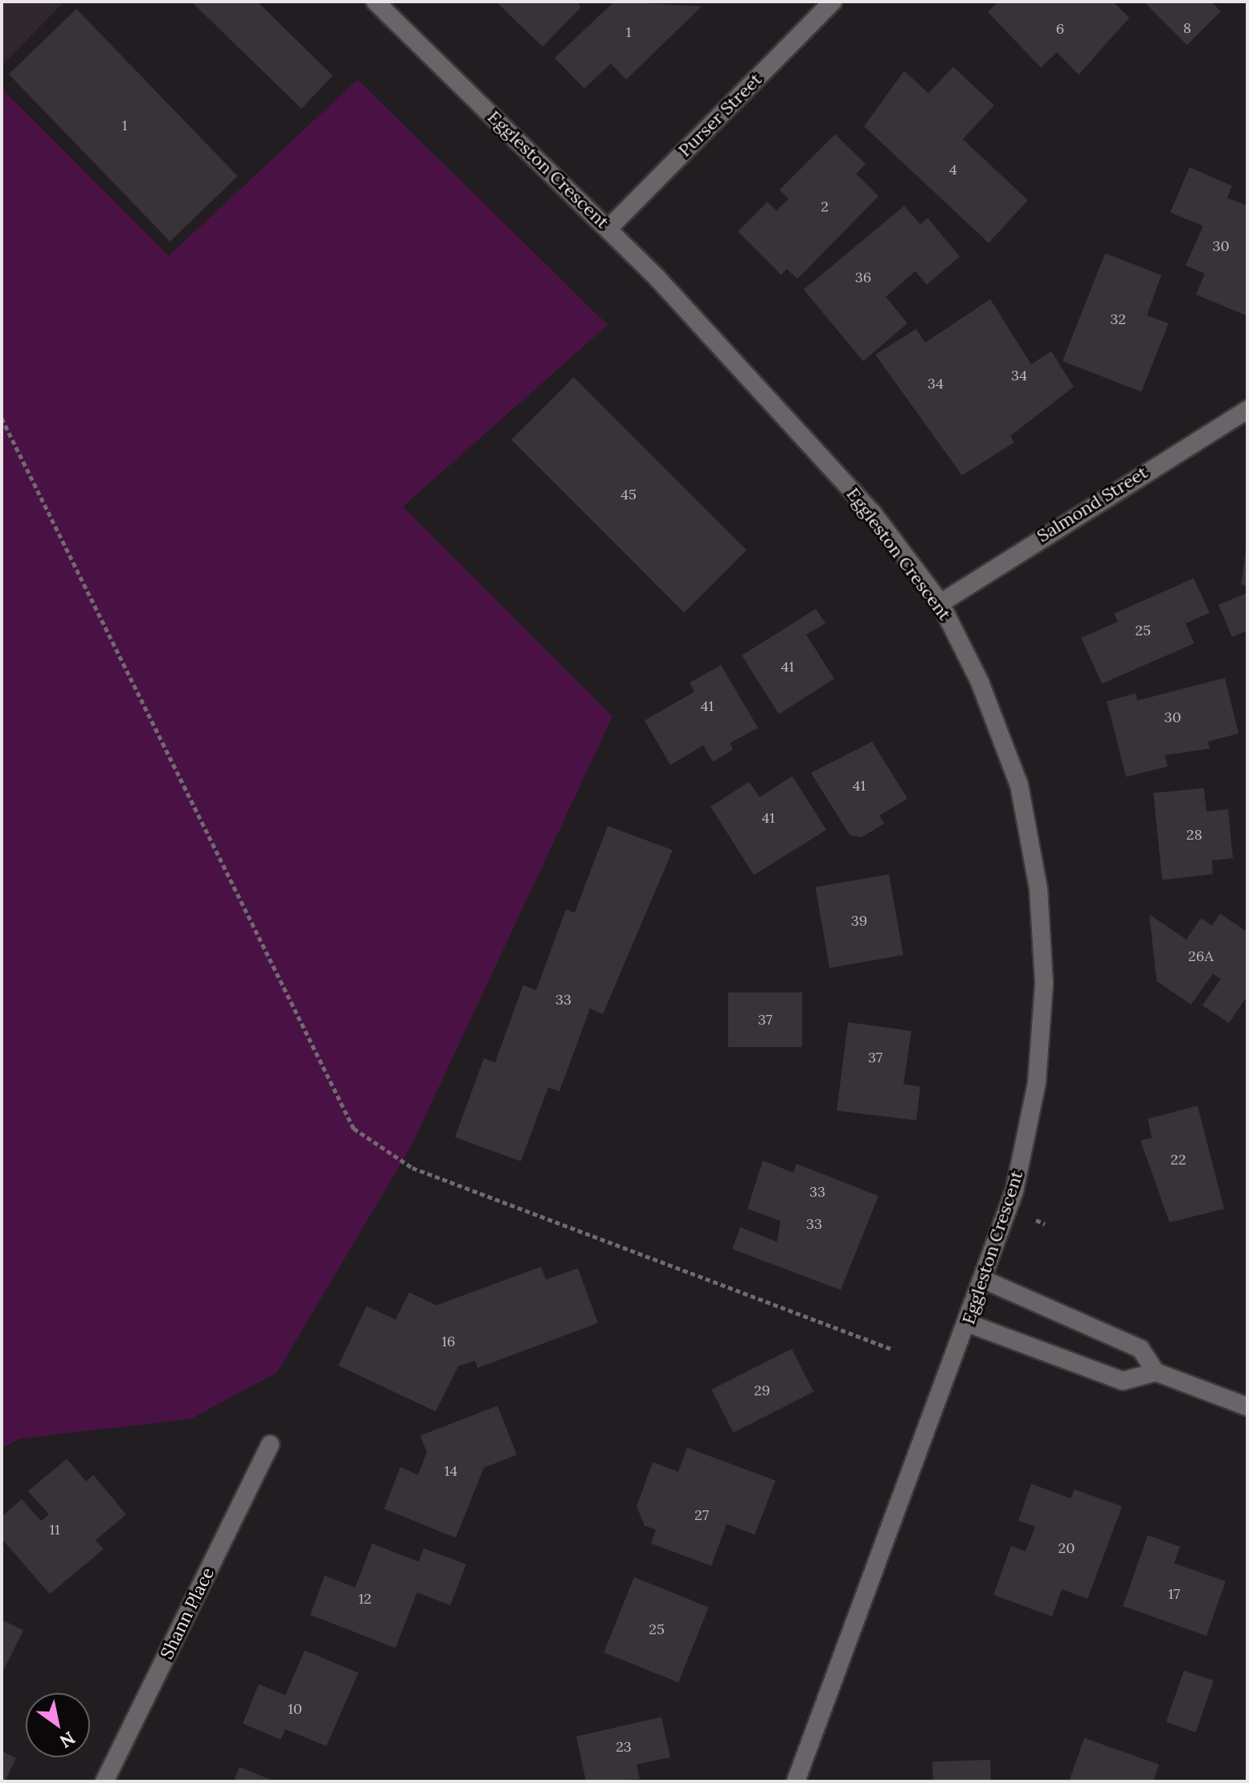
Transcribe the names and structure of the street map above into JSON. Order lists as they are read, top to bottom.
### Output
{
  "streets": {
    "street": [
      "Purser Street",
      "Eggleston Crescent",
      "Salmond Street",
      "Shann Place"
    ]
  },
  "crossings": [
    ["Purser Street", "Eggleston Crescent"],
    ["Eggleston Crescent", "Salmond Street"]
  ],
  "house_numbers": [
    "8",
    "6",
    "1",
    "1",
    "4",
    "2",
    "30",
    "36",
    "32",
    "34",
    "34",
    "45",
    "25",
    "41",
    "41",
    "30",
    "41",
    "41",
    "28",
    "39",
    "26A",
    "33",
    "37",
    "37",
    "22",
    "33",
    "33",
    "16",
    "29",
    "14",
    "27",
    "11",
    "20",
    "17",
    "12",
    "25",
    "10",
    "23"
  ],
  "north": "bottom right"
}
